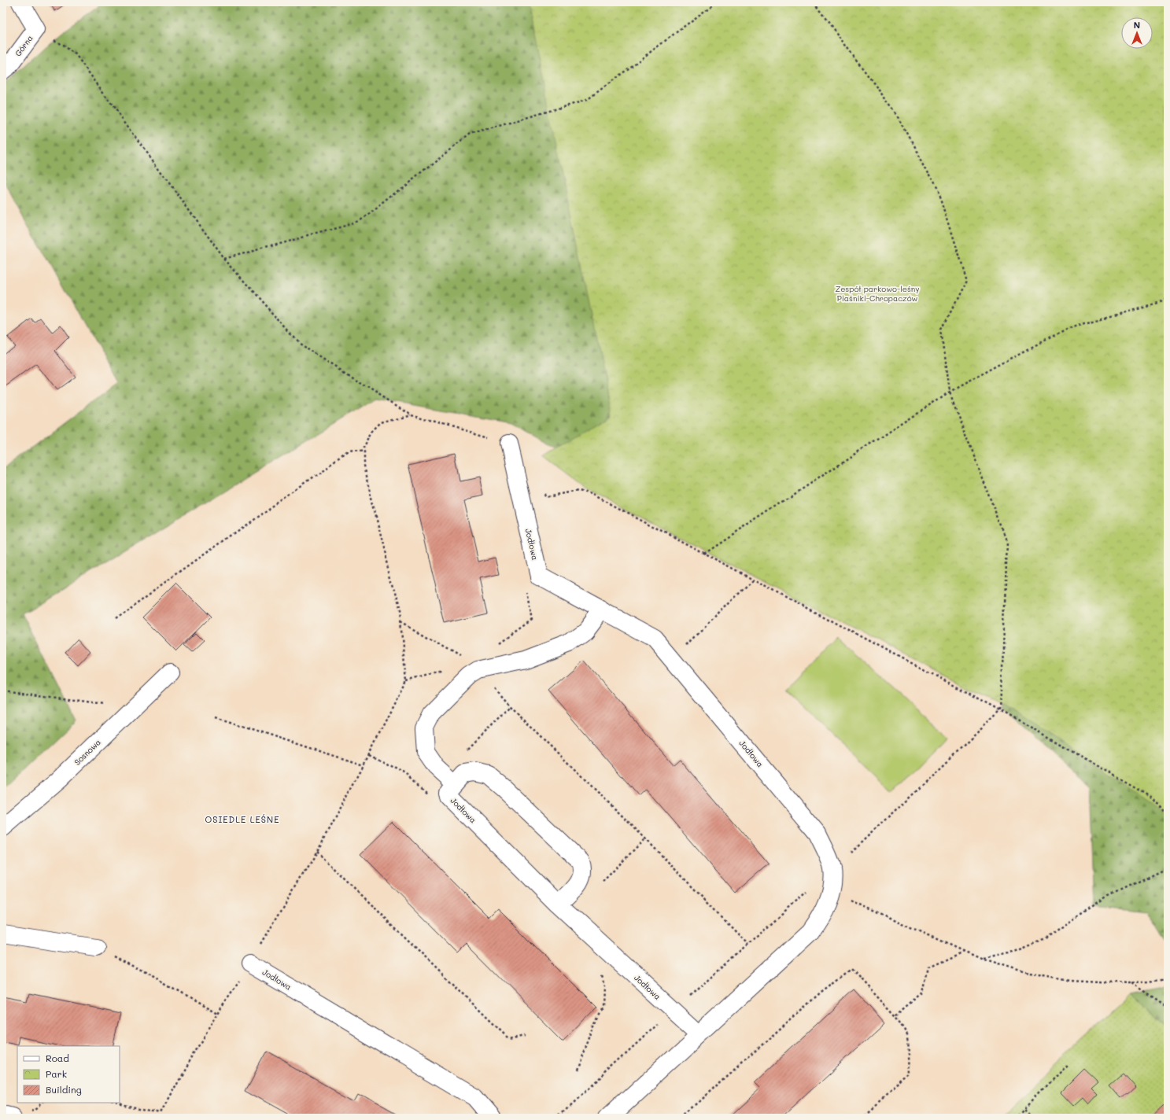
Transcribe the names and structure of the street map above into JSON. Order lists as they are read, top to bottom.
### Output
{
  "streets": {
    "street": ["Górna", "Jodłowa", "Sosnowa"]
  },
  "districts": ["OSIEDLE LEŚNE"],
  "parks": ["Zespół parkowo-leśny Piaśniki-Chropaczów"],
  "legend": ["Road", "Park", "Building"],
  "north": "top"
}
